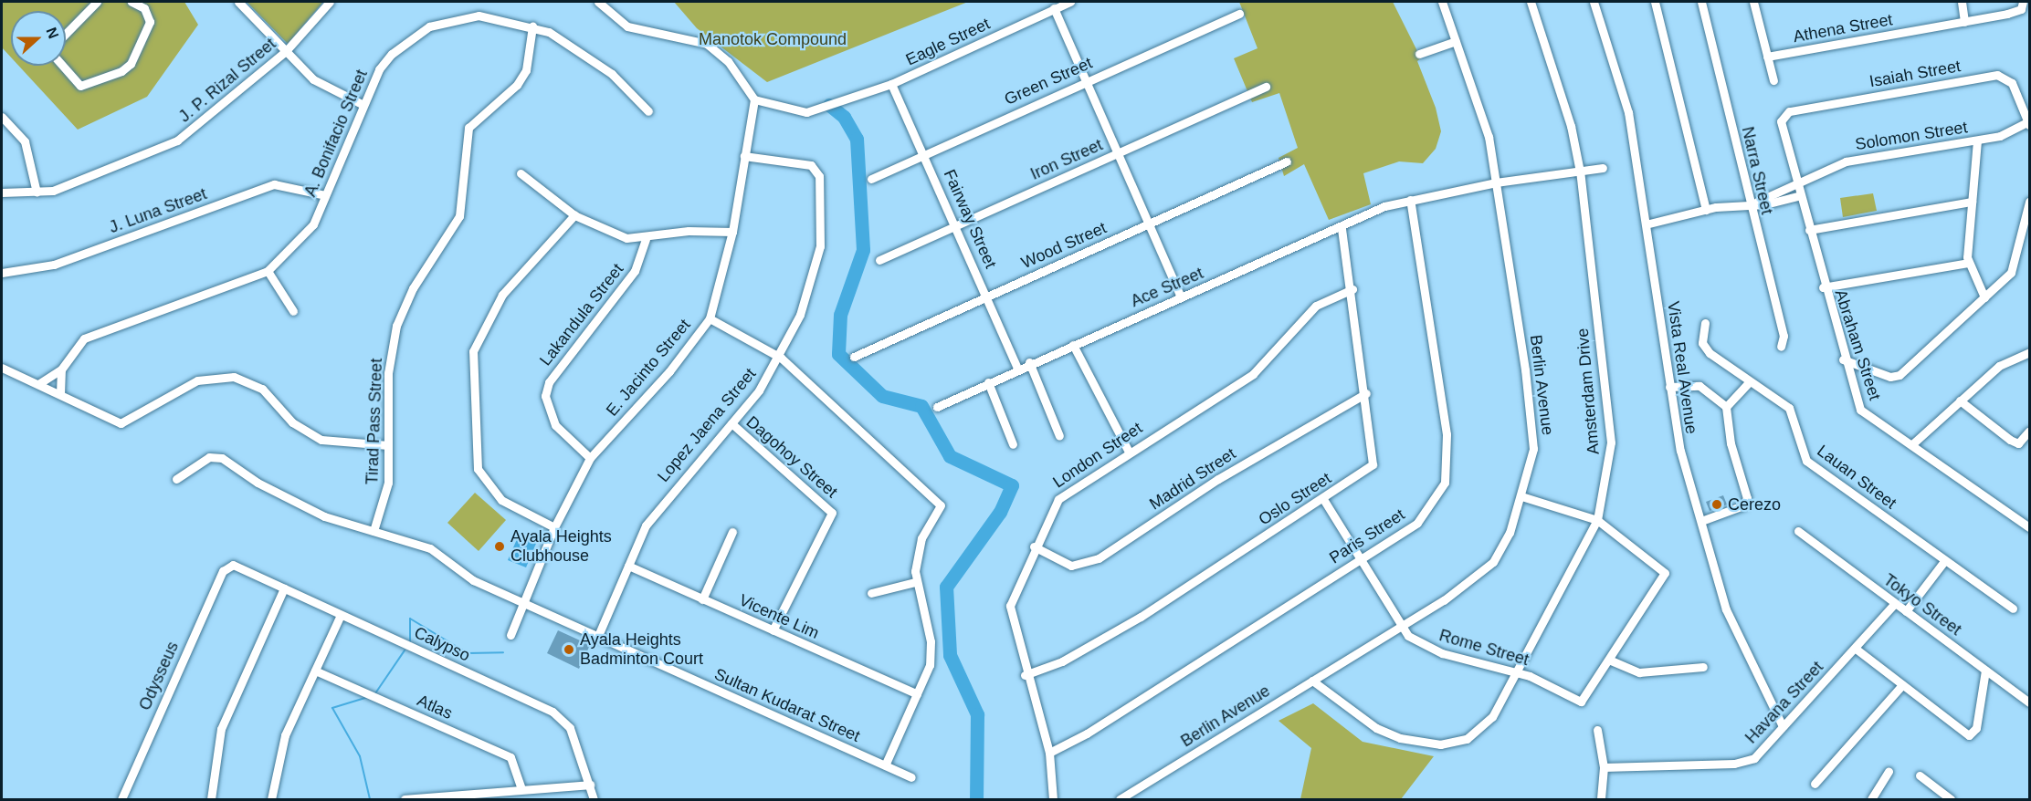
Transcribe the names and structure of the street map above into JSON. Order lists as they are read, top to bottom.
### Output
{
  "streets": {
    "street": [
      "Athena Street",
      "Eagle Street",
      "Isaiah Street",
      "J. P. Rizal Street",
      "Green Street",
      "A. Bonifacio Street",
      "Solomon Street",
      "Iron Street",
      "Narra Street",
      "J. Luna Street",
      "Fairway Street",
      "Wood Street",
      "Ace Street",
      "Lakandula Street",
      "Abraham Street",
      "E. Jacinto Street",
      "Vista Real Avenue",
      "Berlin Avenue",
      "Amsterdam Drive",
      "Tirad Pass Street",
      "Lopez Jaena Street",
      "London Street",
      "Dagohoy Street",
      "Lauan Street",
      "Madrid Street",
      "Oslo Street",
      "Paris Street",
      "Tokyo Street",
      "Vicente Lim",
      "Calypso",
      "Rome Street",
      "Odysseus",
      "Havana Street",
      "Sultan Kudarat Street",
      "Atlas"
    ]
  },
  "crossings": [
    ["Eagle Street", "Fairway Street"],
    ["Eagle Street", "E. Jacinto Street"],
    ["Isaiah Street", "Solomon Street"],
    ["Isaiah Street", "Abraham Street"],
    ["Green Street", "Fairway Street"],
    ["A. Bonifacio Street", "J. Luna Street"],
    ["A. Bonifacio Street", "Tirad Pass Street"],
    ["Solomon Street", "Narra Street"],
    ["Solomon Street", "Abraham Street"],
    ["Iron Street", "Fairway Street"],
    ["Fairway Street", "Wood Street"],
    ["Fairway Street", "Ace Street"],
    ["Ace Street", "Berlin Avenue"],
    ["Ace Street", "Amsterdam Drive"],
    ["Ace Street", "Oslo Street"],
    ["Ace Street", "Paris Street"],
    ["Lakandula Street", "E. Jacinto Street"],
    ["E. Jacinto Street", "Lopez Jaena Street"],
    ["E. Jacinto Street", "Sultan Kudarat Street"],
    ["Vista Real Avenue", "Havana Street"],
    ["Berlin Avenue", "Amsterdam Drive"],
    ["Berlin Avenue", "Rome Street"],
    ["Amsterdam Drive", "Rome Street"],
    ["Tirad Pass Street", "Sultan Kudarat Street"],
    ["Lopez Jaena Street", "Dagohoy Street"],
    ["Lopez Jaena Street", "Vicente Lim"],
    ["Lopez Jaena Street", "Sultan Kudarat Street"],
    ["London Street", "Madrid Street"],
    ["London Street", "Oslo Street"],
    ["London Street", "Paris Street"],
    ["Dagohoy Street", "Vicente Lim"],
    ["Madrid Street", "Oslo Street"],
    ["Oslo Street", "Rome Street"],
    ["Paris Street", "Rome Street"],
    ["Tokyo Street", "Havana Street"],
    ["Calypso", "Odysseus"]
  ],
  "parks": ["Manotok Compound"],
  "places": ["Cerezo", "Ayala Heights Clubhouse", "Ayala Heights Badminton Court"],
  "north": "right"
}
